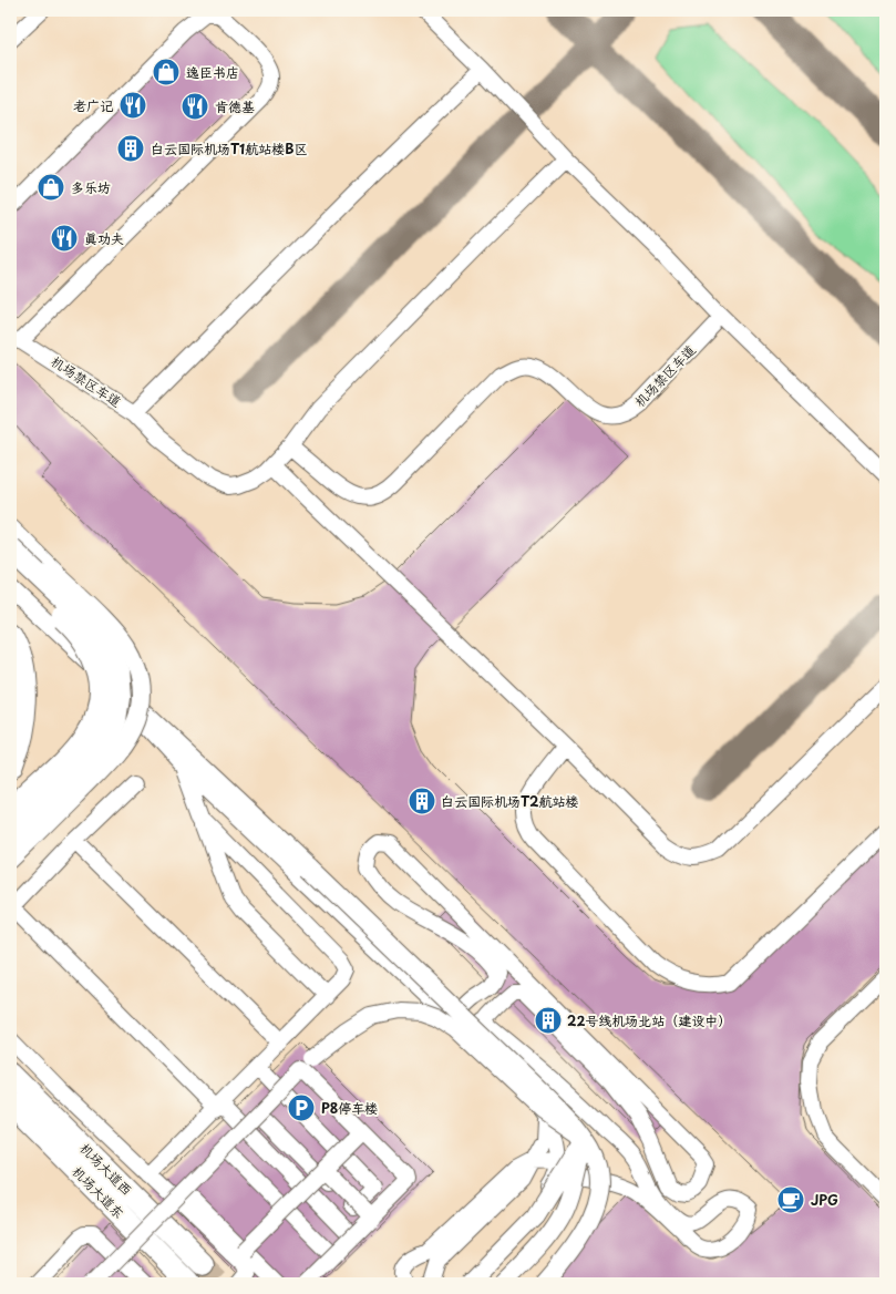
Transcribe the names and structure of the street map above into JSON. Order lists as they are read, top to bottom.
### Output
{
  "streets": {
    "highway": ["机场大道西", "机场大道东"],
    "street": ["机场禁区车道"]
  },
  "places": {
    "shop": ["逸臣书店", "多乐坊"],
    "restaurant": ["老广记", "肯德基", "真功夫"],
    "building": ["白云国际机场T1航站楼B区", "白云国际机场T2航站楼", "22号线机场北站（建设中）"],
    "parking": ["P8停车楼"],
    "cafe": ["JPG"]
  }
}
